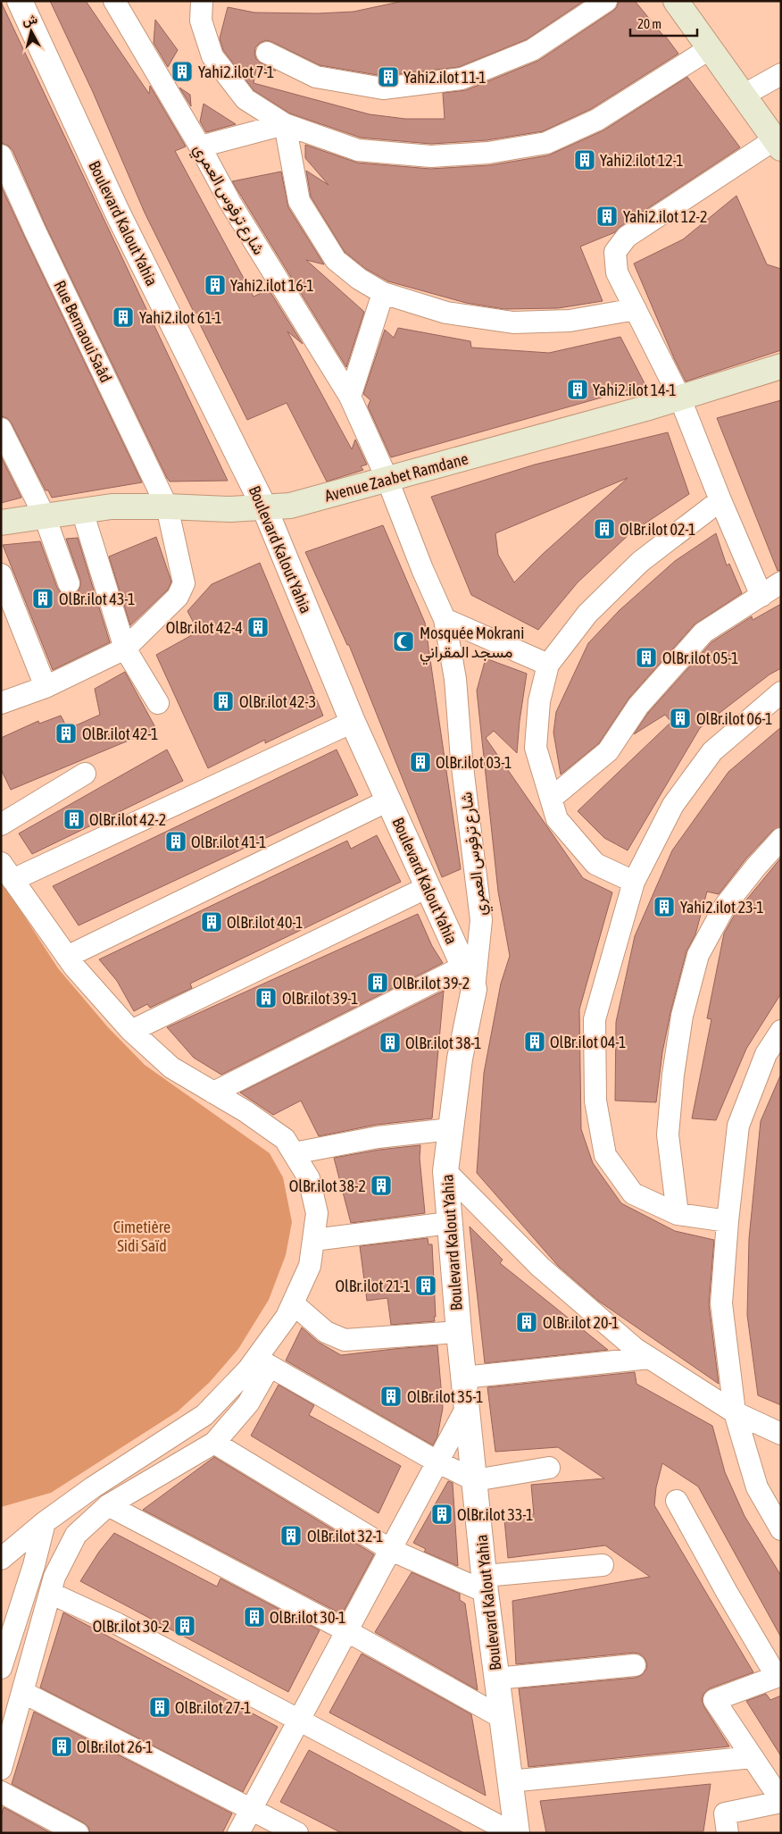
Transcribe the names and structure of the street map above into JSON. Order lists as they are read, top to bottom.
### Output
{
  "streets": {
    "main road": ["Avenue Zaabet Ramdane"],
    "street": ["شارع ترفوس العمري", "Boulevard Kalout Yahia", "Rue Bernaoui Saâd"]
  },
  "crossings": [
    ["شارع ترفوس العمري", "Boulevard Kalout Yahia"],
    ["شارع ترفوس العمري", "Avenue Zaabet Ramdane"],
    ["Boulevard Kalout Yahia", "Avenue Zaabet Ramdane"],
    ["Rue Bernaoui Saâd", "Avenue Zaabet Ramdane"]
  ],
  "parks": ["Cimetière Sidi Saïd"],
  "places": {
    "building": [
      "Yahi2.ilot 7-1",
      "Yahi2.ilot 11-1",
      "Yahi2.ilot 12-1",
      "Yahi2.ilot 12-2",
      "Yahi2.ilot 16-1",
      "Yahi2.ilot 61-1",
      "Yahi2.ilot 14-1",
      "OlBr.ilot 02-1",
      "OlBr.ilot 43-1",
      "OlBr.ilot 42-4",
      "OlBr.ilot 05-1",
      "OlBr.ilot 42-3",
      "OlBr.ilot 06-1",
      "OlBr.ilot 42-1",
      "OlBr.ilot 03-1",
      "OlBr.ilot 42-2",
      "OlBr.ilot 41-1",
      "Yahi2.ilot 23-1",
      "OlBr.ilot 40-1",
      "OlBr.ilot 39-2",
      "OlBr.ilot 39-1",
      "OlBr.ilot 04-1",
      "OlBr.ilot 38-1",
      "OlBr.ilot 38-2",
      "OlBr.ilot 21-1",
      "OlBr.ilot 20-1",
      "OlBr.ilot 35-1",
      "OlBr.ilot 33-1",
      "OlBr.ilot 32-1",
      "OlBr.ilot 30-1",
      "OlBr.ilot 30-2",
      "OlBr.ilot 27-1",
      "OlBr.ilot 26-1"
    ],
    "mosque": ["Mosquée Mokrani مسجد المقراني"]
  },
  "scale_bar": "20 m",
  "north": "top"
}
